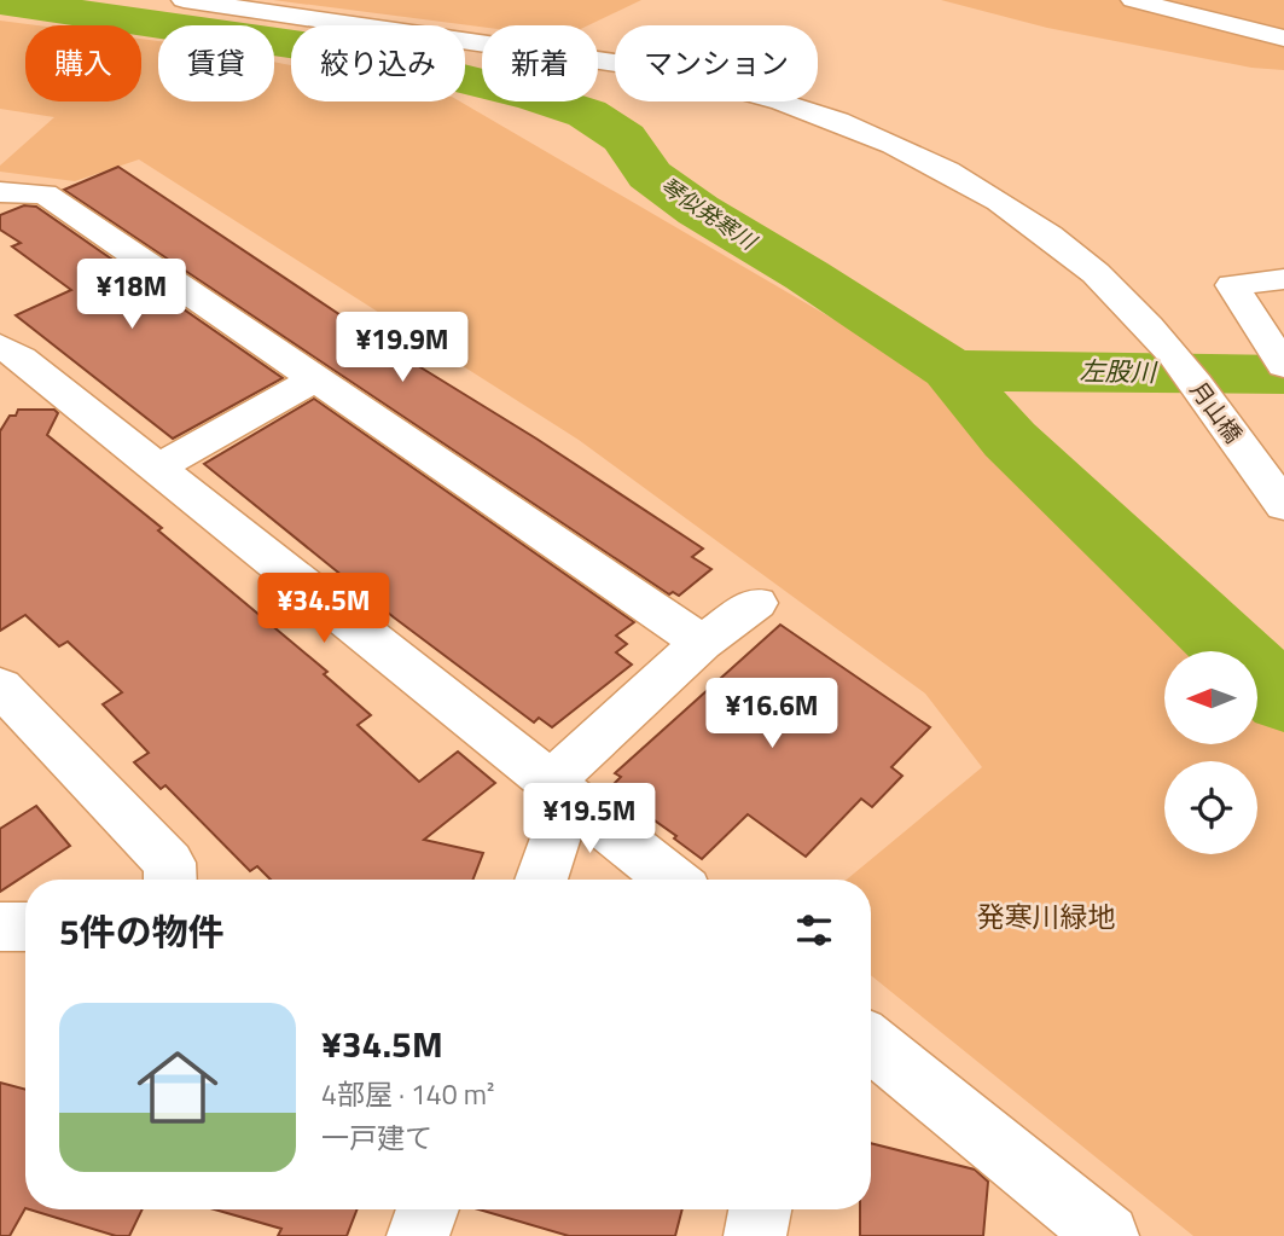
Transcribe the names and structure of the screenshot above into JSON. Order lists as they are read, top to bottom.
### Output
{
  "streets": {
    "street": ["月山橋"]
  },
  "water": ["琴似発寒川", "左股川"],
  "parks": ["発寒川緑地"],
  "north": "left",
  "page": {
    "chip": [
      "購入",
      "賃貸",
      "絞り込み",
      "新着",
      "マンション"
    ],
    "price": [
      "¥18M",
      "¥19.9M",
      "¥34.5M",
      "¥16.6M",
      "¥19.5M"
    ],
    "heading": "5件の物件",
    "list": [
      {
        "name": "¥34.5M",
        "note": "4部屋 · 140 m² · 一戸建て"
      }
    ]
  }
}
